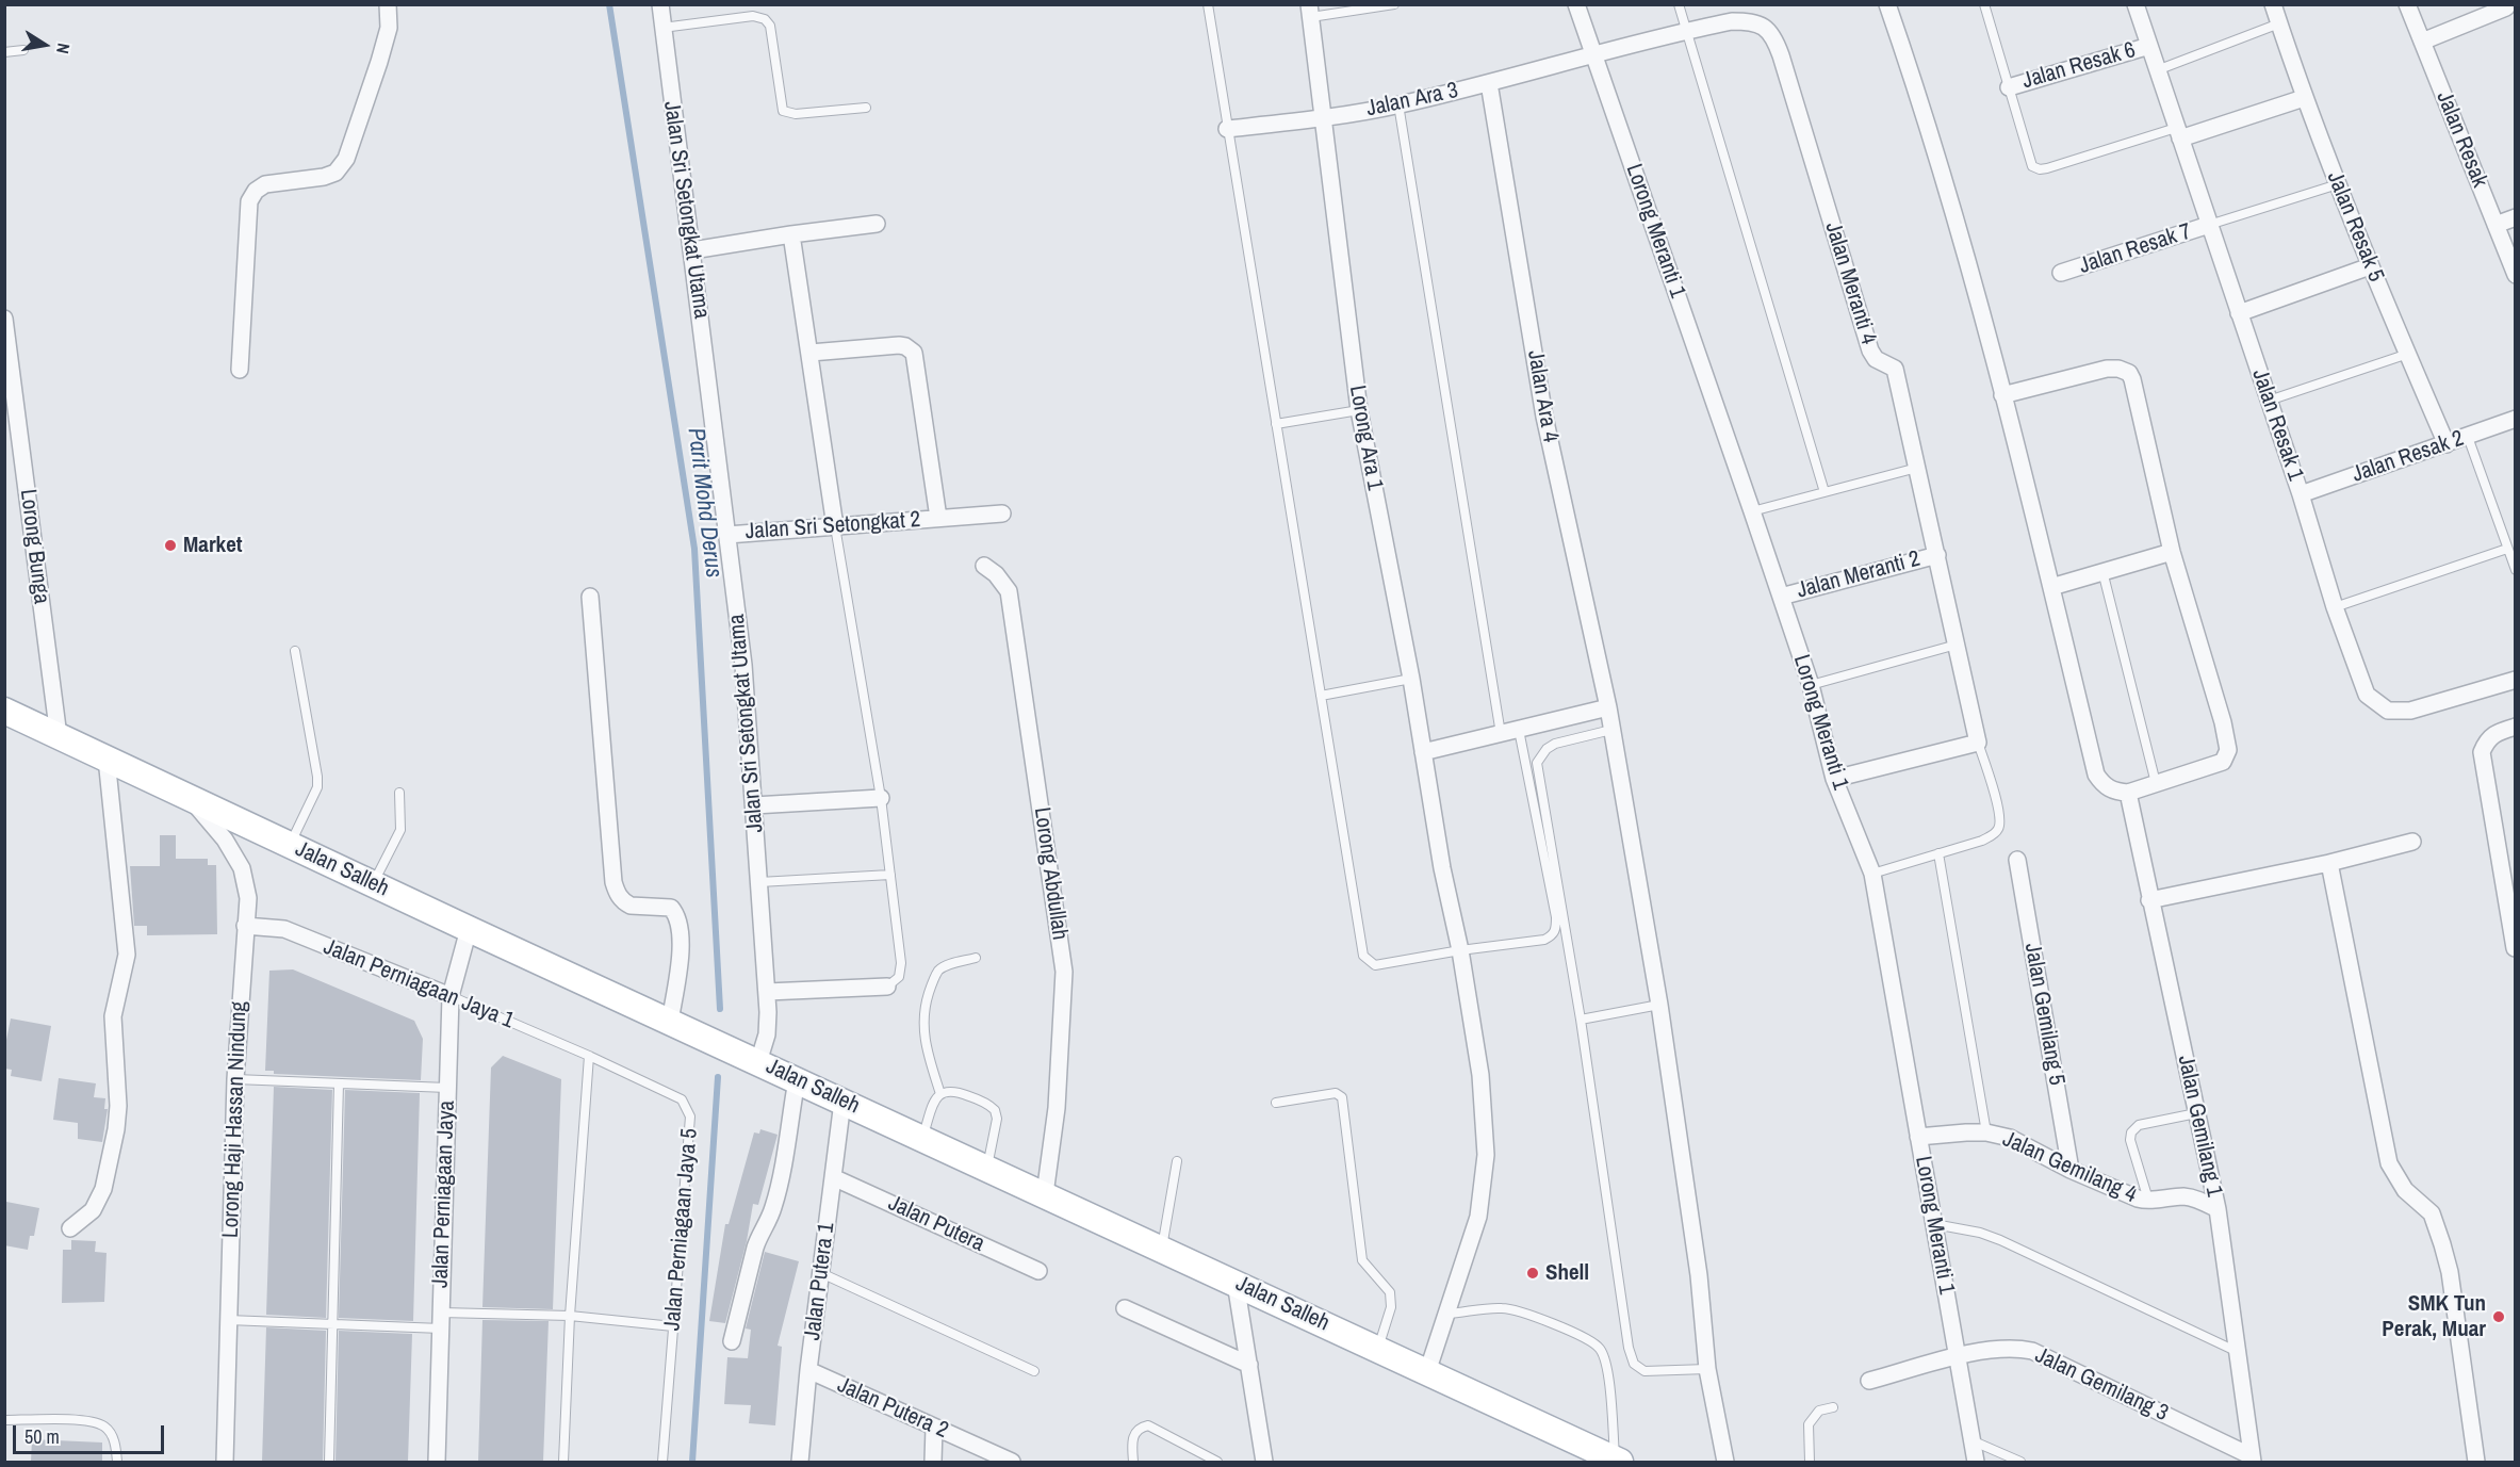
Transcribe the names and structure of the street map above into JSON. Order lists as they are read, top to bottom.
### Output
{
  "streets": {
    "main road": ["Jalan Salleh"],
    "street": [
      "Jalan Resak 6",
      "Jalan Ara 3",
      "Jalan Resak",
      "Jalan Sri Setongkat Utama",
      "Jalan Resak 5",
      "Lorong Meranti 1",
      "Jalan Resak 7",
      "Jalan Meranti 4",
      "Jalan Ara 4",
      "Jalan Resak 1",
      "Lorong Ara 1",
      "Jalan Resak 2",
      "Jalan Sri Setongkat 2",
      "Lorong Bunga",
      "Jalan Meranti 2",
      "Lorong Abdullah",
      "Jalan Perniagaan Jaya 1",
      "Jalan Gemilang 5",
      "Lorong Haji Hassan Nindung",
      "Jalan Gemilang 1",
      "Jalan Gemilang 4",
      "Jalan Perniagaan Jaya",
      "Jalan Putera",
      "Jalan Putera 1",
      "Jalan Gemilang 3",
      "Jalan Putera 2"
    ],
    "lane": ["Jalan Perniagaan Jaya 5"]
  },
  "crossings": [
    ["Jalan Resak 6", "Jalan Resak 1"],
    ["Jalan Ara 3", "Lorong Meranti 1"],
    ["Jalan Ara 3", "Jalan Meranti 4"],
    ["Jalan Ara 3", "Jalan Ara 4"],
    ["Jalan Ara 3", "Lorong Ara 1"],
    ["Jalan Sri Setongkat Utama", "Jalan Sri Setongkat 2"],
    ["Jalan Sri Setongkat Utama", "Jalan Salleh"],
    ["Jalan Resak 5", "Jalan Resak 2"],
    ["Lorong Meranti 1", "Jalan Meranti 4"],
    ["Lorong Meranti 1", "Jalan Meranti 2"],
    ["Lorong Meranti 1", "Jalan Gemilang 4"],
    ["Lorong Meranti 1", "Jalan Gemilang 3"],
    ["Jalan Resak 7", "Jalan Resak 1"],
    ["Jalan Meranti 4", "Jalan Meranti 2"],
    ["Jalan Resak 1", "Jalan Resak 2"],
    ["Lorong Ara 1", "Jalan Salleh"],
    ["Lorong Bunga", "Jalan Salleh"],
    ["Jalan Salleh", "Lorong Abdullah"],
    ["Jalan Salleh", "Lorong Haji Hassan Nindung"],
    ["Jalan Salleh", "Jalan Perniagaan Jaya"],
    ["Jalan Salleh", "Jalan Putera 1"],
    ["Jalan Perniagaan Jaya 1", "Lorong Haji Hassan Nindung"],
    ["Jalan Perniagaan Jaya 1", "Jalan Perniagaan Jaya"],
    ["Jalan Perniagaan Jaya 1", "Jalan Perniagaan Jaya 5"],
    ["Jalan Gemilang 5", "Jalan Gemilang 4"],
    ["Jalan Gemilang 1", "Jalan Gemilang 4"],
    ["Jalan Gemilang 1", "Jalan Gemilang 3"],
    ["Jalan Putera", "Jalan Putera 1"],
    ["Jalan Putera 1", "Jalan Putera 2"]
  ],
  "water": ["Parit Mohd Derus"],
  "places": ["Market", "Shell", "SMK Tun Perak, Muar"],
  "scale_bar": "50 m",
  "north": "right"
}
